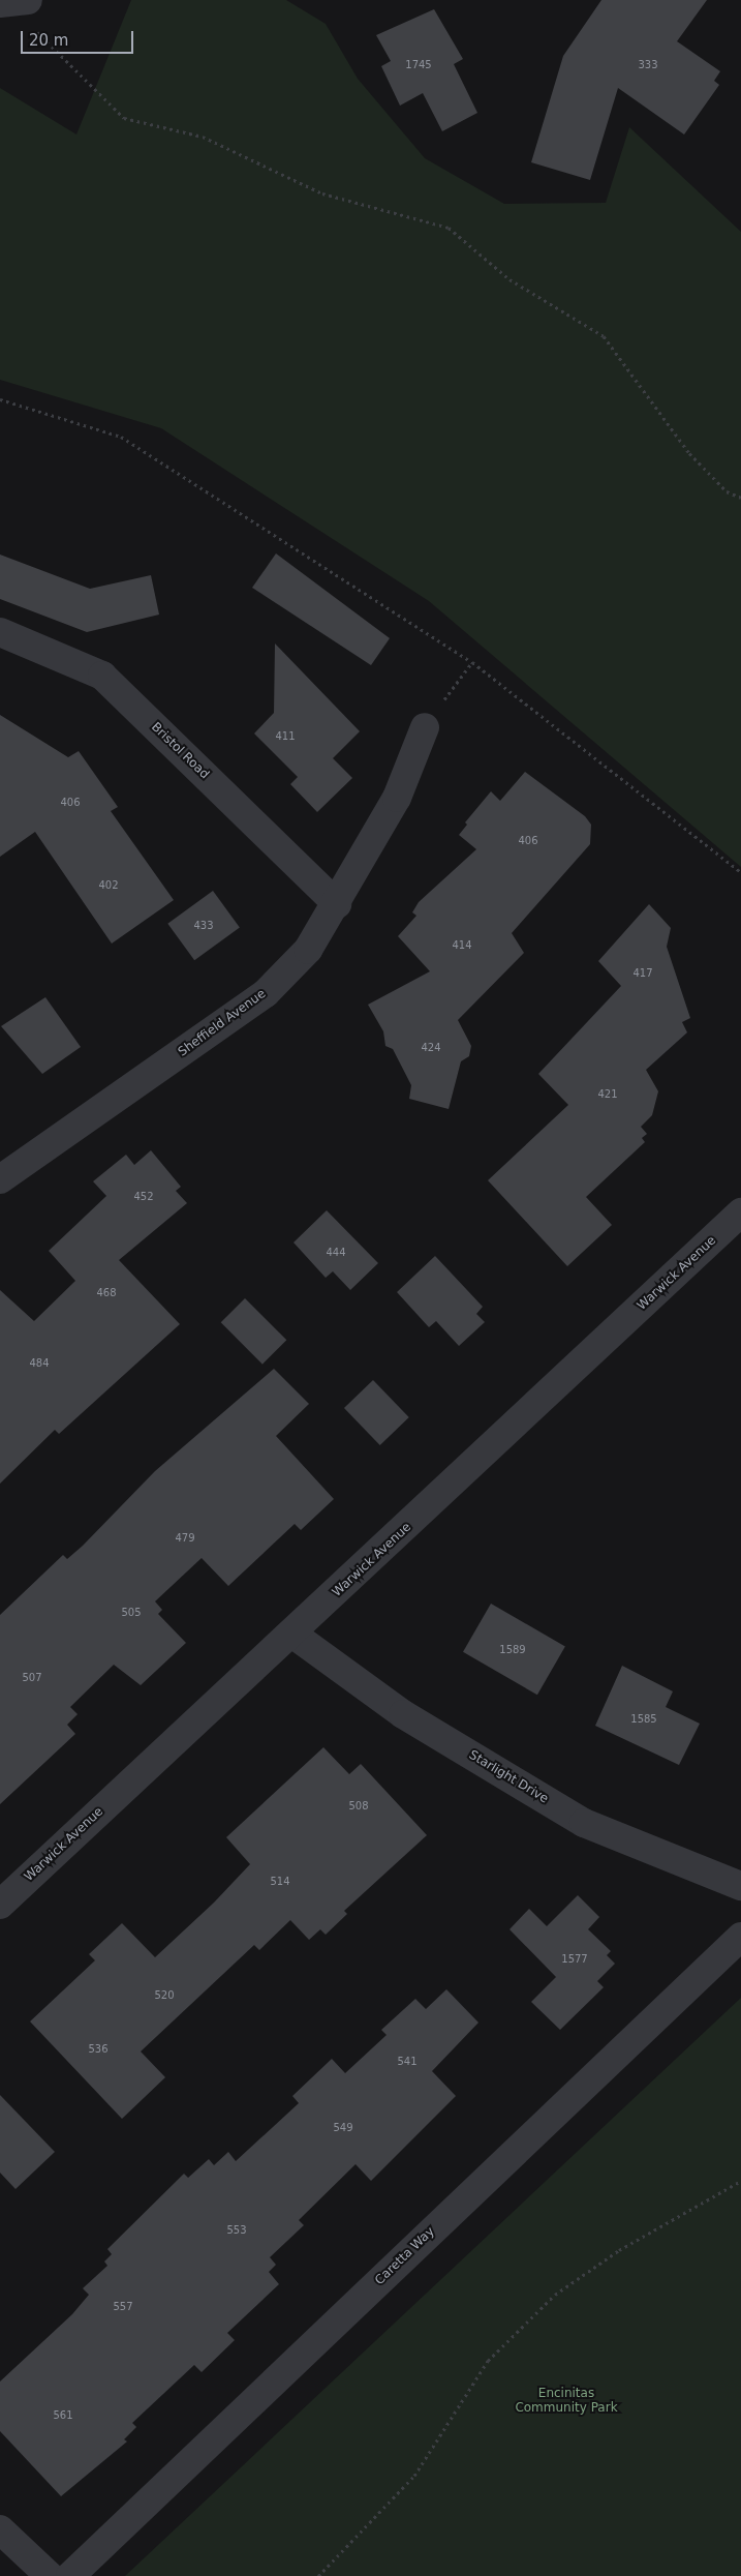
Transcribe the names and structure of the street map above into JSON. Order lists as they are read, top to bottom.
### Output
{
  "streets": {
    "street": [
      "Bristol Road",
      "Sheffield Avenue",
      "Warwick Avenue",
      "Starlight Drive",
      "Caretta Way"
    ]
  },
  "crossings": [
    ["Bristol Road", "Sheffield Avenue"],
    ["Warwick Avenue", "Starlight Drive"]
  ],
  "parks": ["Encinitas Community Park"],
  "house_numbers": [
    "1745",
    "333",
    "411",
    "406",
    "406",
    "402",
    "433",
    "414",
    "417",
    "424",
    "421",
    "452",
    "444",
    "468",
    "484",
    "479",
    "505",
    "1589",
    "507",
    "1585",
    "508",
    "514",
    "1577",
    "520",
    "536",
    "541",
    "549",
    "553",
    "557",
    "561"
  ],
  "scale_bar": "20 m"
}
